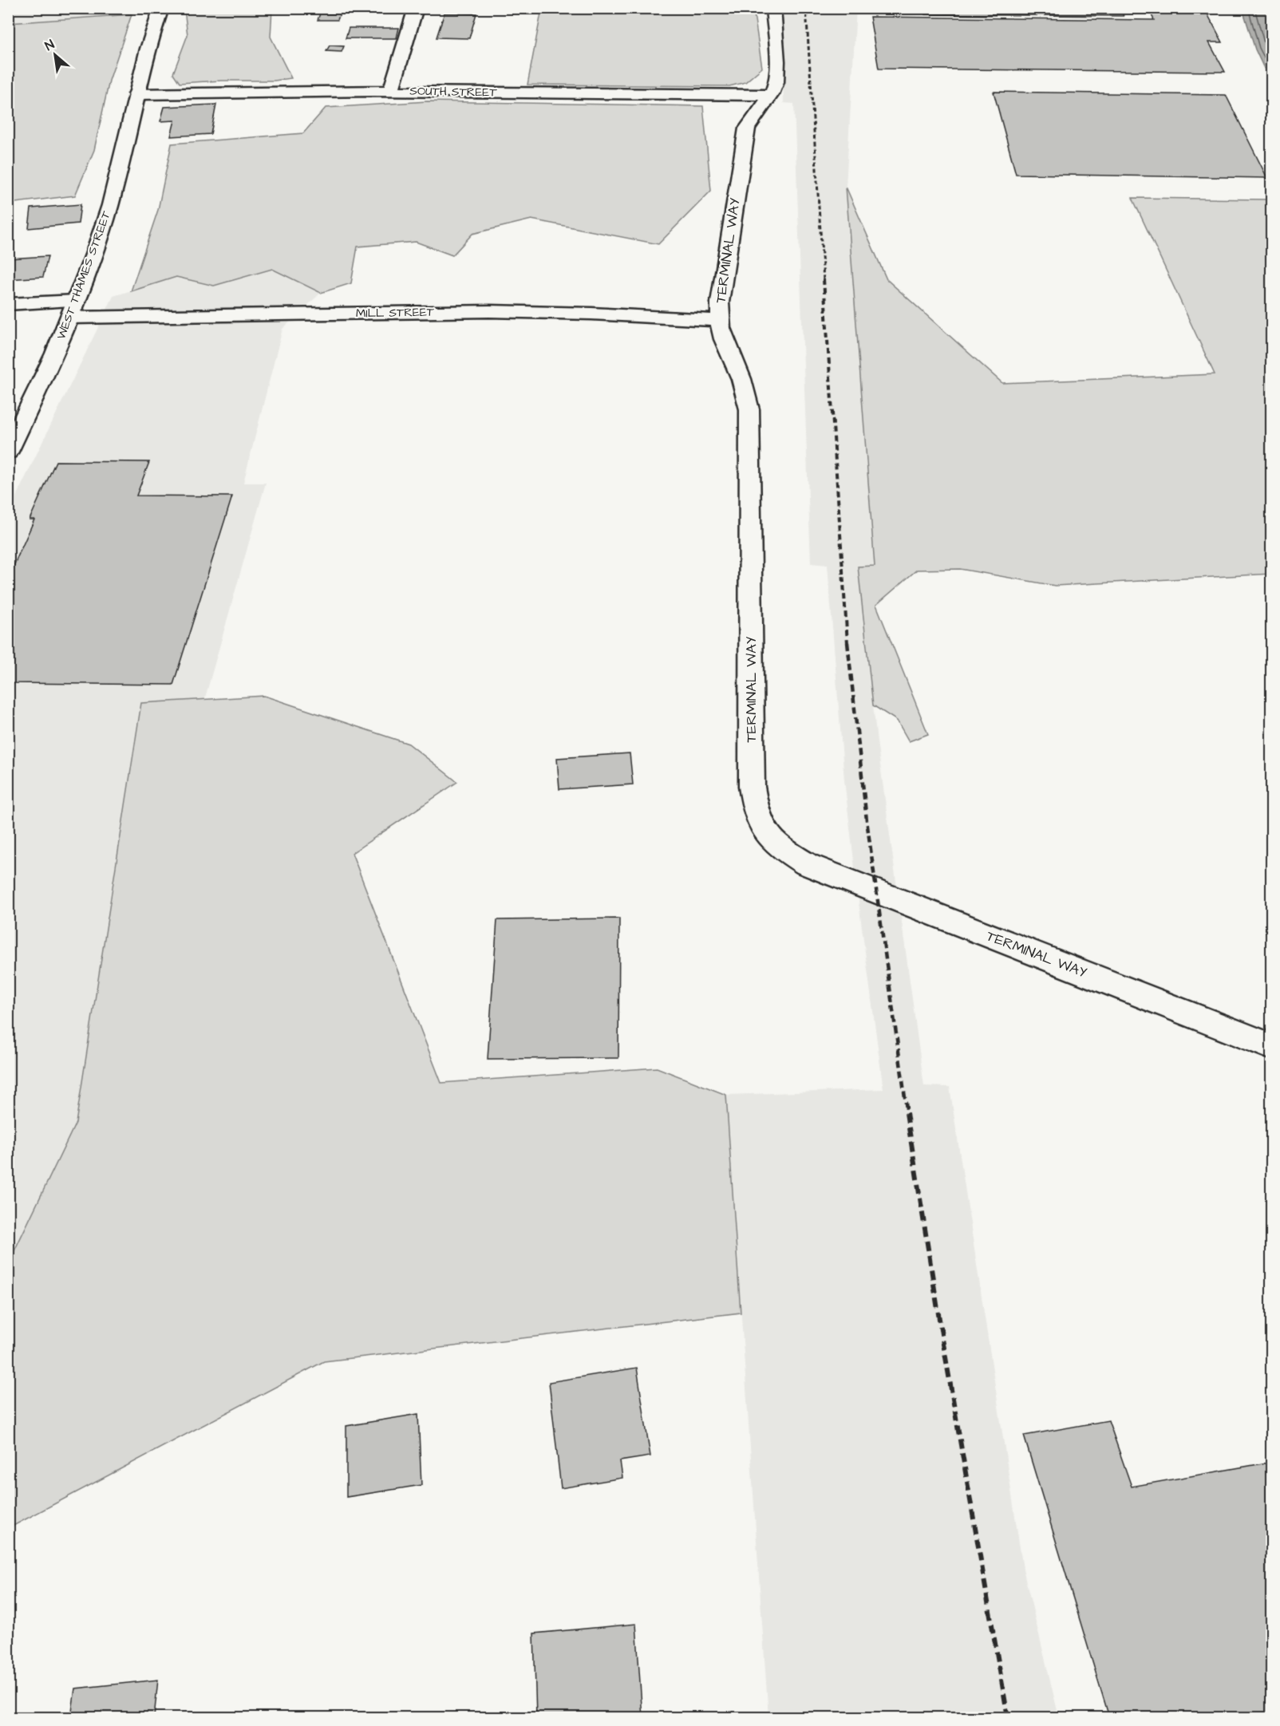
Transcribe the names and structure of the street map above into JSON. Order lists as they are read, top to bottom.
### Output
{
  "streets": {
    "street": [
      "SOUTH STREET",
      "TERMINAL WAY",
      "WEST THAMES STREET",
      "MILL STREET"
    ]
  },
  "crossings": [
    ["SOUTH STREET", "TERMINAL WAY"],
    ["SOUTH STREET", "WEST THAMES STREET"],
    ["TERMINAL WAY", "MILL STREET"],
    ["WEST THAMES STREET", "MILL STREET"]
  ],
  "north": "top left"
}
